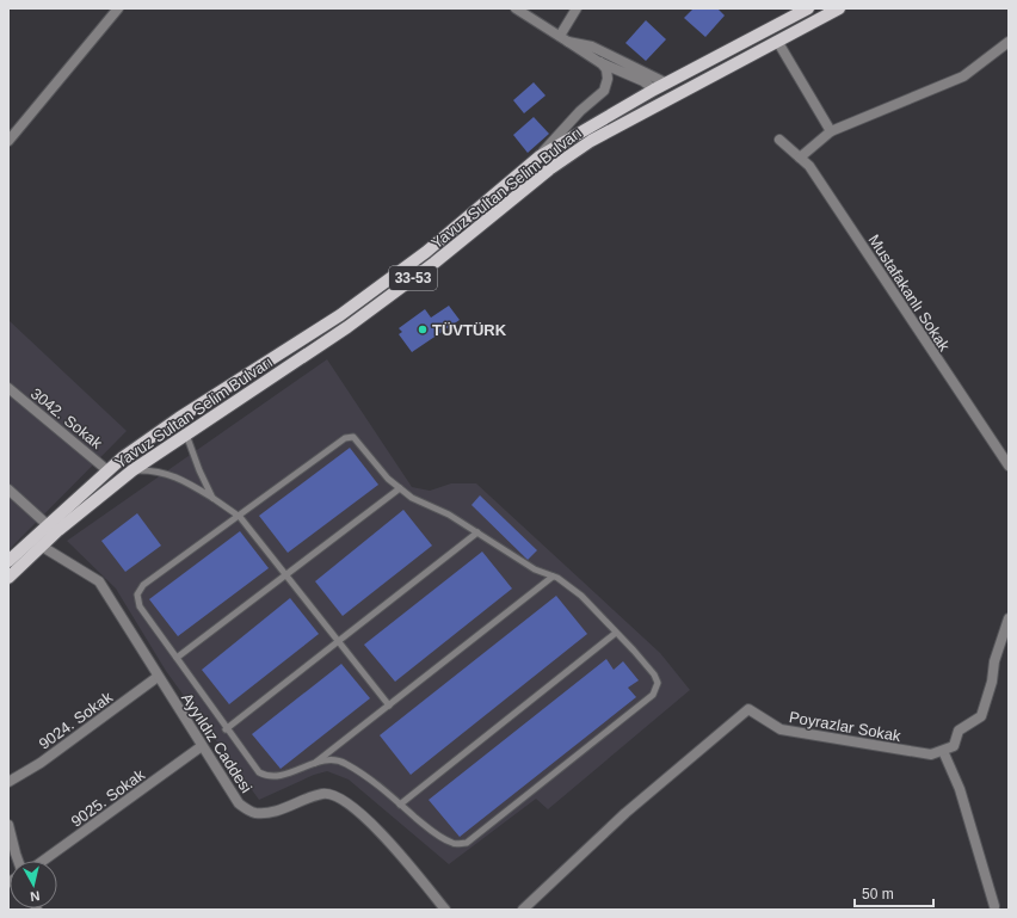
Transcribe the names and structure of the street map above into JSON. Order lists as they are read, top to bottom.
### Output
{
  "streets": {
    "main road": ["Yavuz Sultan Selim Bulvarı", "33-53"],
    "street": [
      "Mustafakanlı Sokak",
      "3042. Sokak",
      "9024. Sokak",
      "Poyrazlar Sokak",
      "Ayyıldız Caddesi",
      "9025. Sokak"
    ]
  },
  "crossings": [
    ["Yavuz Sultan Selim Bulvarı", "3042. Sokak"],
    ["Yavuz Sultan Selim Bulvarı", "Ayyıldız Caddesi"],
    ["9024. Sokak", "Ayyıldız Caddesi"],
    ["Ayyıldız Caddesi", "9025. Sokak"]
  ],
  "places": ["TÜVTÜRK"],
  "scale_bar": "50 m",
  "north": "bottom"
}
